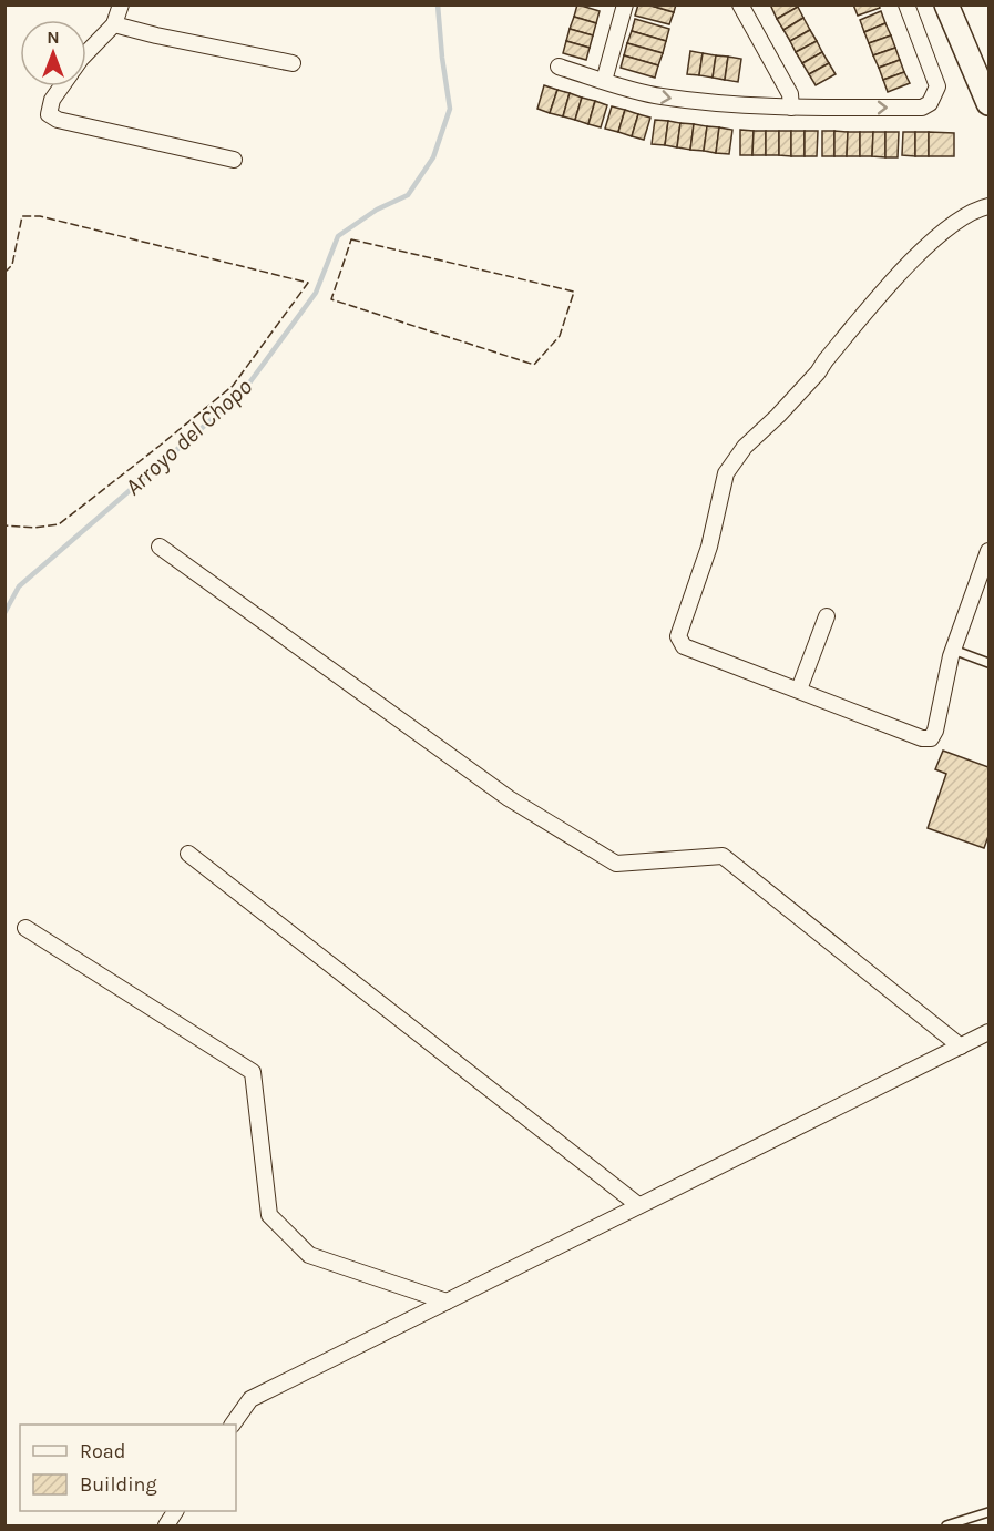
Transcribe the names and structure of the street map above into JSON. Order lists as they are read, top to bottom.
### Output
{
  "water": ["Arroyo del Chopo"],
  "legend": ["Road", "Building"],
  "north": "top"
}
